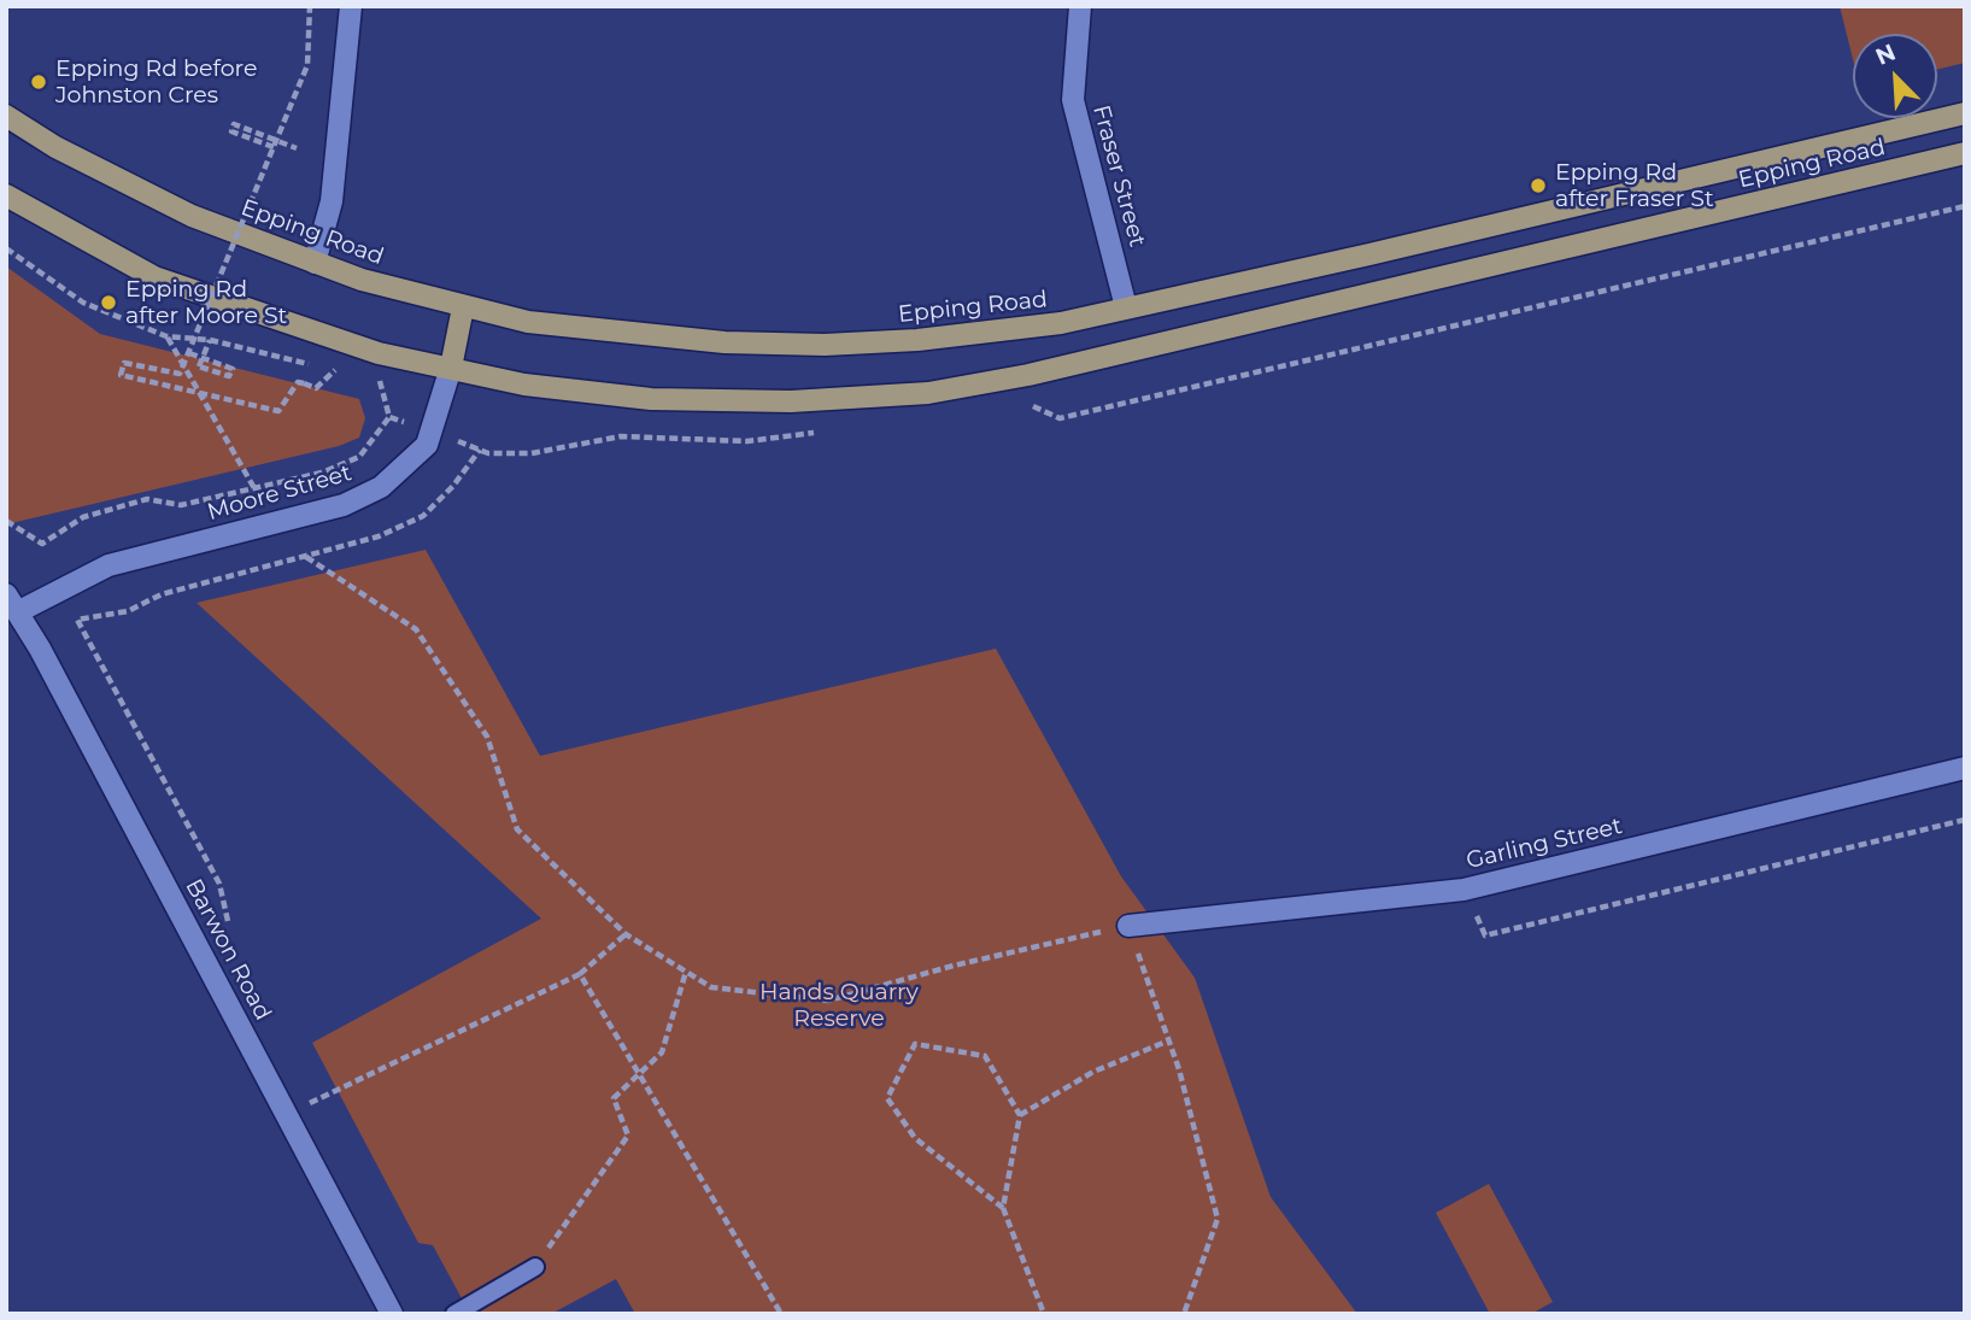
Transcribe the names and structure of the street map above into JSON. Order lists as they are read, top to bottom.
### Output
{
  "streets": {
    "main road": ["Epping Road", "Moore Street"],
    "street": ["Fraser Street", "Garling Street", "Barwon Road"]
  },
  "crossings": [
    ["Epping Road", "Fraser Street"],
    ["Epping Road", "Moore Street"],
    ["Moore Street", "Barwon Road"]
  ],
  "parks": ["Hands Quarry Reserve"],
  "places": ["Epping Rd before Johnston Cres", "Epping Rd after Fraser St", "Epping Rd after Moore St"],
  "north": "top left"
}
